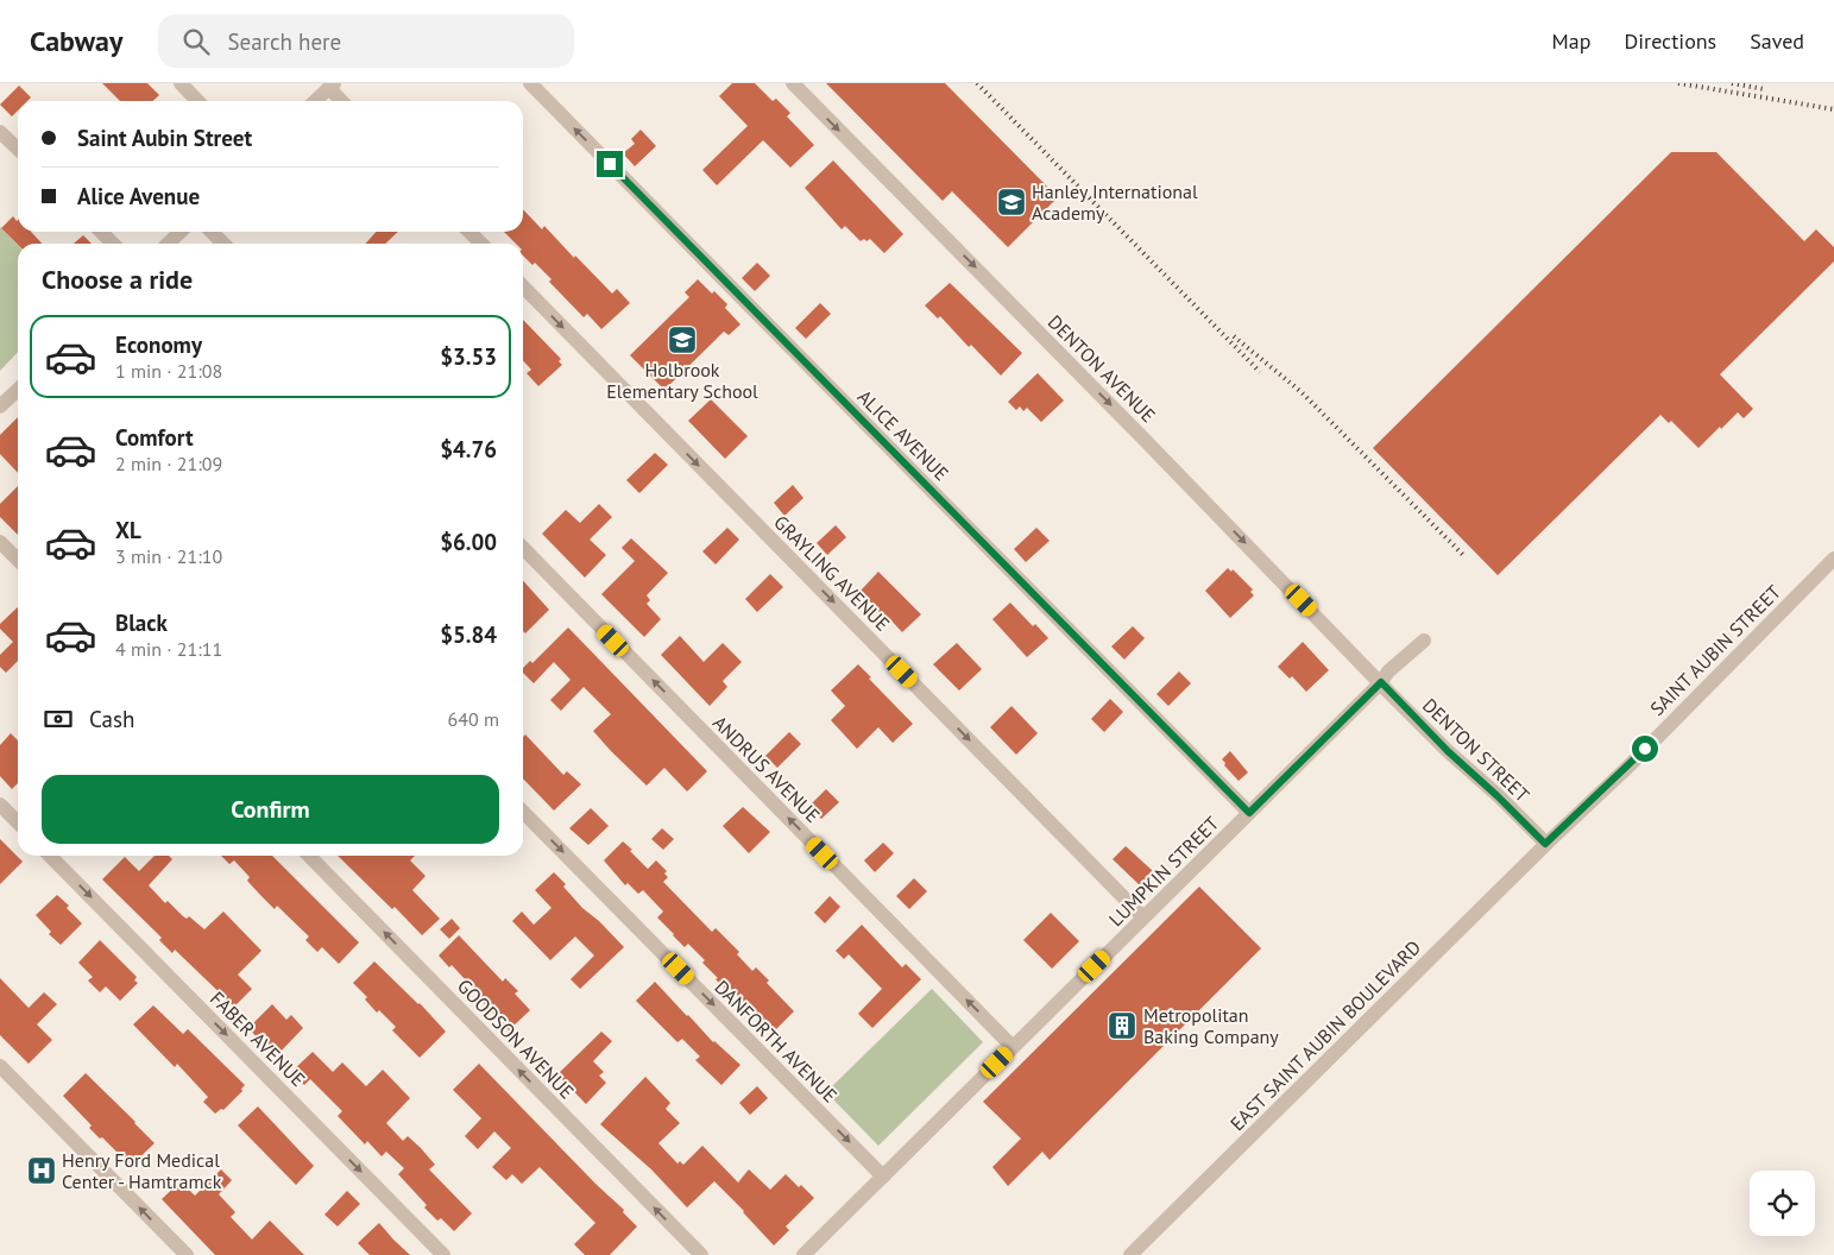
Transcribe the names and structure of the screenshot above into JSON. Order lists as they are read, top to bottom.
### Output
{
  "streets": {
    "street": [
      "DENTON AVENUE",
      "ALICE AVENUE",
      "GRAYLING AVENUE",
      "SAINT AUBIN STREET",
      "DENTON STREET",
      "ANDRUS AVENUE",
      "LUMPKIN STREET",
      "EAST SAINT AUBIN BOULEVARD",
      "FABER AVENUE",
      "GOODSON AVENUE",
      "DANFORTH AVENUE"
    ]
  },
  "crossings": [
    ["DENTON AVENUE", "DENTON STREET"],
    ["DENTON AVENUE", "LUMPKIN STREET"],
    ["ALICE AVENUE", "LUMPKIN STREET"],
    ["GRAYLING AVENUE", "LUMPKIN STREET"],
    ["SAINT AUBIN STREET", "DENTON STREET"],
    ["SAINT AUBIN STREET", "EAST SAINT AUBIN BOULEVARD"],
    ["DENTON STREET", "LUMPKIN STREET"],
    ["DENTON STREET", "EAST SAINT AUBIN BOULEVARD"],
    ["ANDRUS AVENUE", "LUMPKIN STREET"],
    ["LUMPKIN STREET", "DANFORTH AVENUE"]
  ],
  "one_way": [
    "DENTON AVENUE",
    "ALICE AVENUE",
    "GRAYLING AVENUE",
    "ANDRUS AVENUE",
    "FABER AVENUE",
    "GOODSON AVENUE",
    "DANFORTH AVENUE"
  ],
  "places": {
    "school or university": ["Hanley International Academy", "Holbrook Elementary School"],
    "building": ["Metropolitan Baking Company"],
    "hospital": ["Henry Ford Medical Center - Hamtramck"]
  },
  "page": {
    "header": "Cabway",
    "search": "Search here",
    "nav": ["Map", "Directions", "Saved"],
    "banner": ["Saint Aubin Street", "Alice Avenue"],
    "heading": "Choose a ride",
    "list": [
      {
        "name": "Economy",
        "note": "1 min · 21:08",
        "value": "$3.53"
      },
      {
        "name": "Comfort",
        "note": "2 min · 21:09",
        "value": "$4.76"
      },
      {
        "name": "XL",
        "note": "3 min · 21:10",
        "value": "$6.00"
      },
      {
        "name": "Black",
        "note": "4 min · 21:11",
        "value": "$5.84"
      }
    ],
    "pay": ["Cash", "640 m"],
    "buttons": "Confirm"
  }
}
